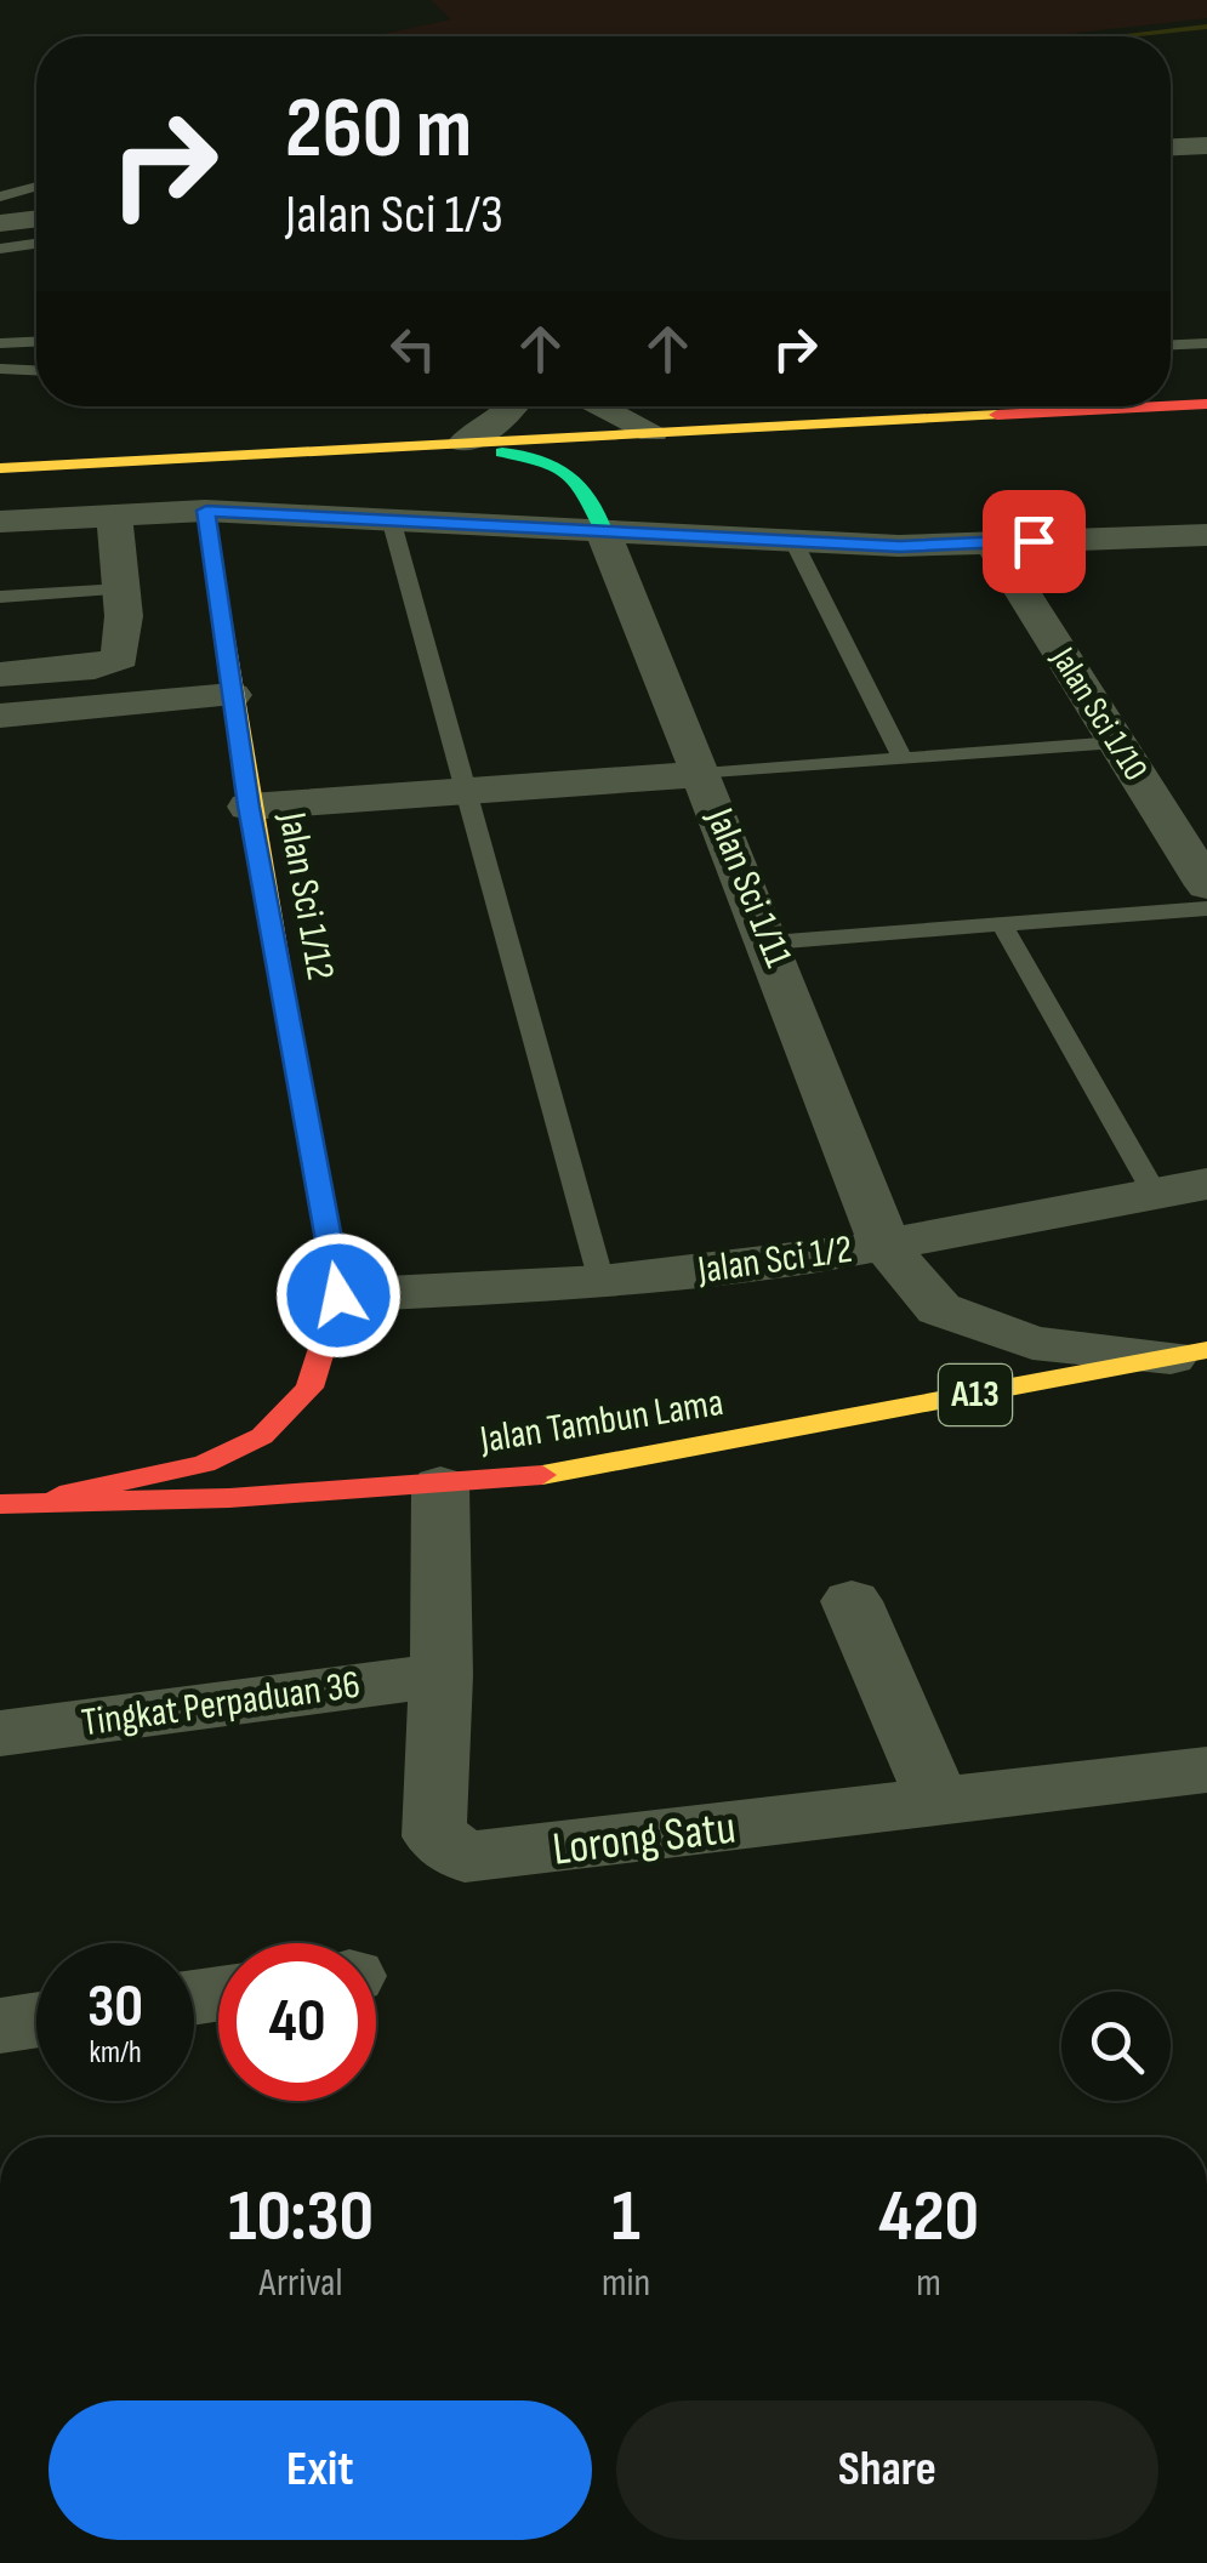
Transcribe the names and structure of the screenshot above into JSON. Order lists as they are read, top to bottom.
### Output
{
  "streets": {
    "main road": ["Jalan Sci 1/12", "A13", "Jalan Tambun Lama"],
    "street": [
      "Jalan Sci 1/10",
      "Jalan Sci 1/11",
      "Jalan Sci 1/2",
      "Tingkat Perpaduan 36",
      "Lorong Satu"
    ]
  },
  "crossings": [
    ["Jalan Sci 1/11", "Jalan Sci 1/2"],
    ["Jalan Sci 1/11", "Jalan Tambun Lama"],
    ["Jalan Sci 1/12", "Jalan Sci 1/2"],
    ["Jalan Tambun Lama", "Lorong Satu"],
    ["Tingkat Perpaduan 36", "Lorong Satu"]
  ],
  "page": {
    "turn": ["260 m", "Jalan Sci 1/3"],
    "speed": "30 km/h",
    "limit": "40",
    "eta": [
      "10:30",
      "Arrival",
      "1",
      "min",
      "420",
      "m"
    ],
    "buttons": ["Exit", "Share"]
  }
}
